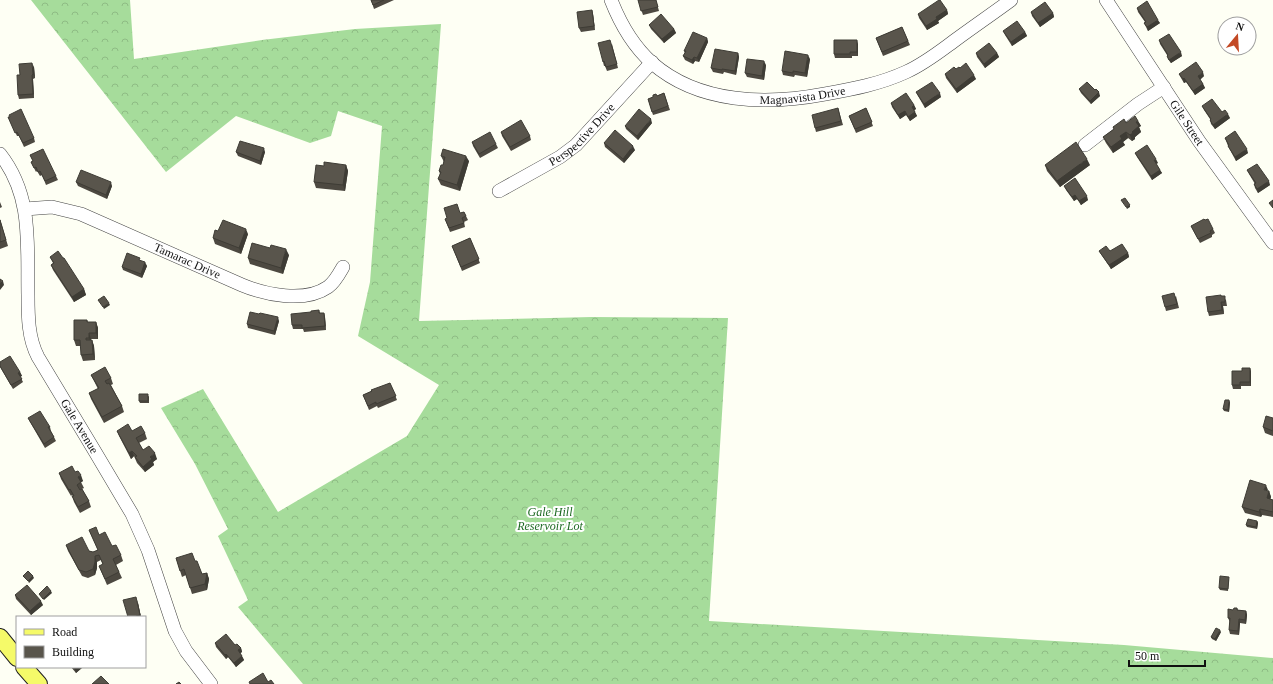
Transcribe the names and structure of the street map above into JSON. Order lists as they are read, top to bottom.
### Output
{
  "streets": {
    "street": [
      "Magnavista Drive",
      "Gile Street",
      "Perspective Drive",
      "Tamarac Drive",
      "Gale Avenue"
    ]
  },
  "crossings": [
    ["Magnavista Drive", "Perspective Drive"],
    ["Tamarac Drive", "Gale Avenue"]
  ],
  "parks": ["Gale Hill Reservoir Lot"],
  "legend": ["Road", "Building"],
  "scale_bar": "50 m",
  "north": "top"
}
